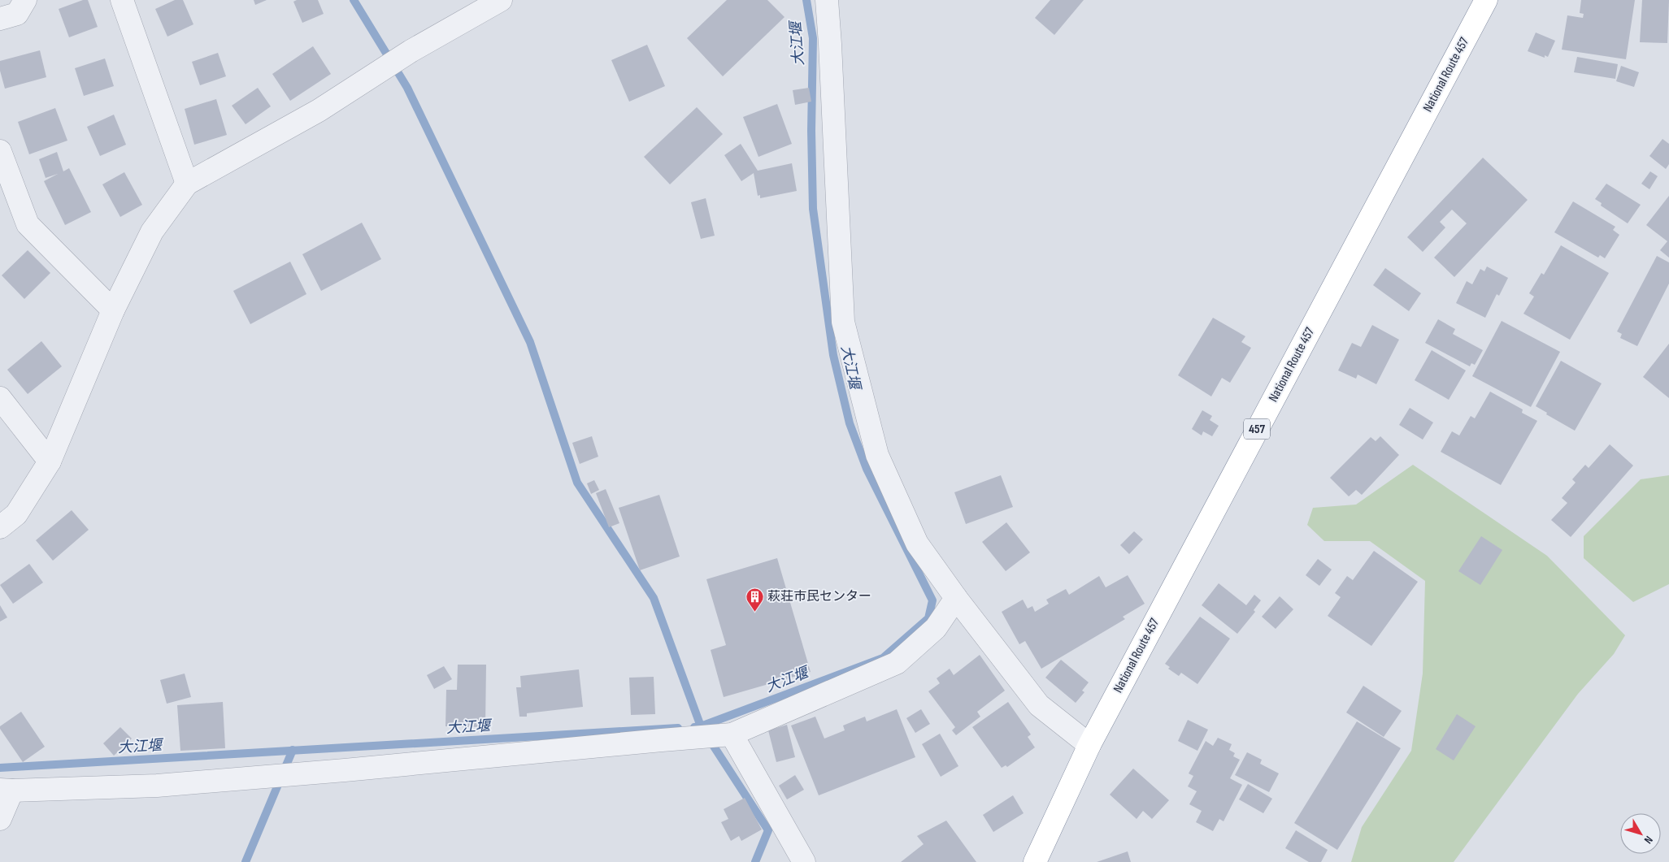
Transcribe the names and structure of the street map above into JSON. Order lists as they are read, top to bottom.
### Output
{
  "streets": {
    "highway": ["National Route 457", "457"]
  },
  "water": ["大江堰"],
  "places": {
    "building": ["萩荘市民センター"]
  },
  "north": "bottom right"
}
